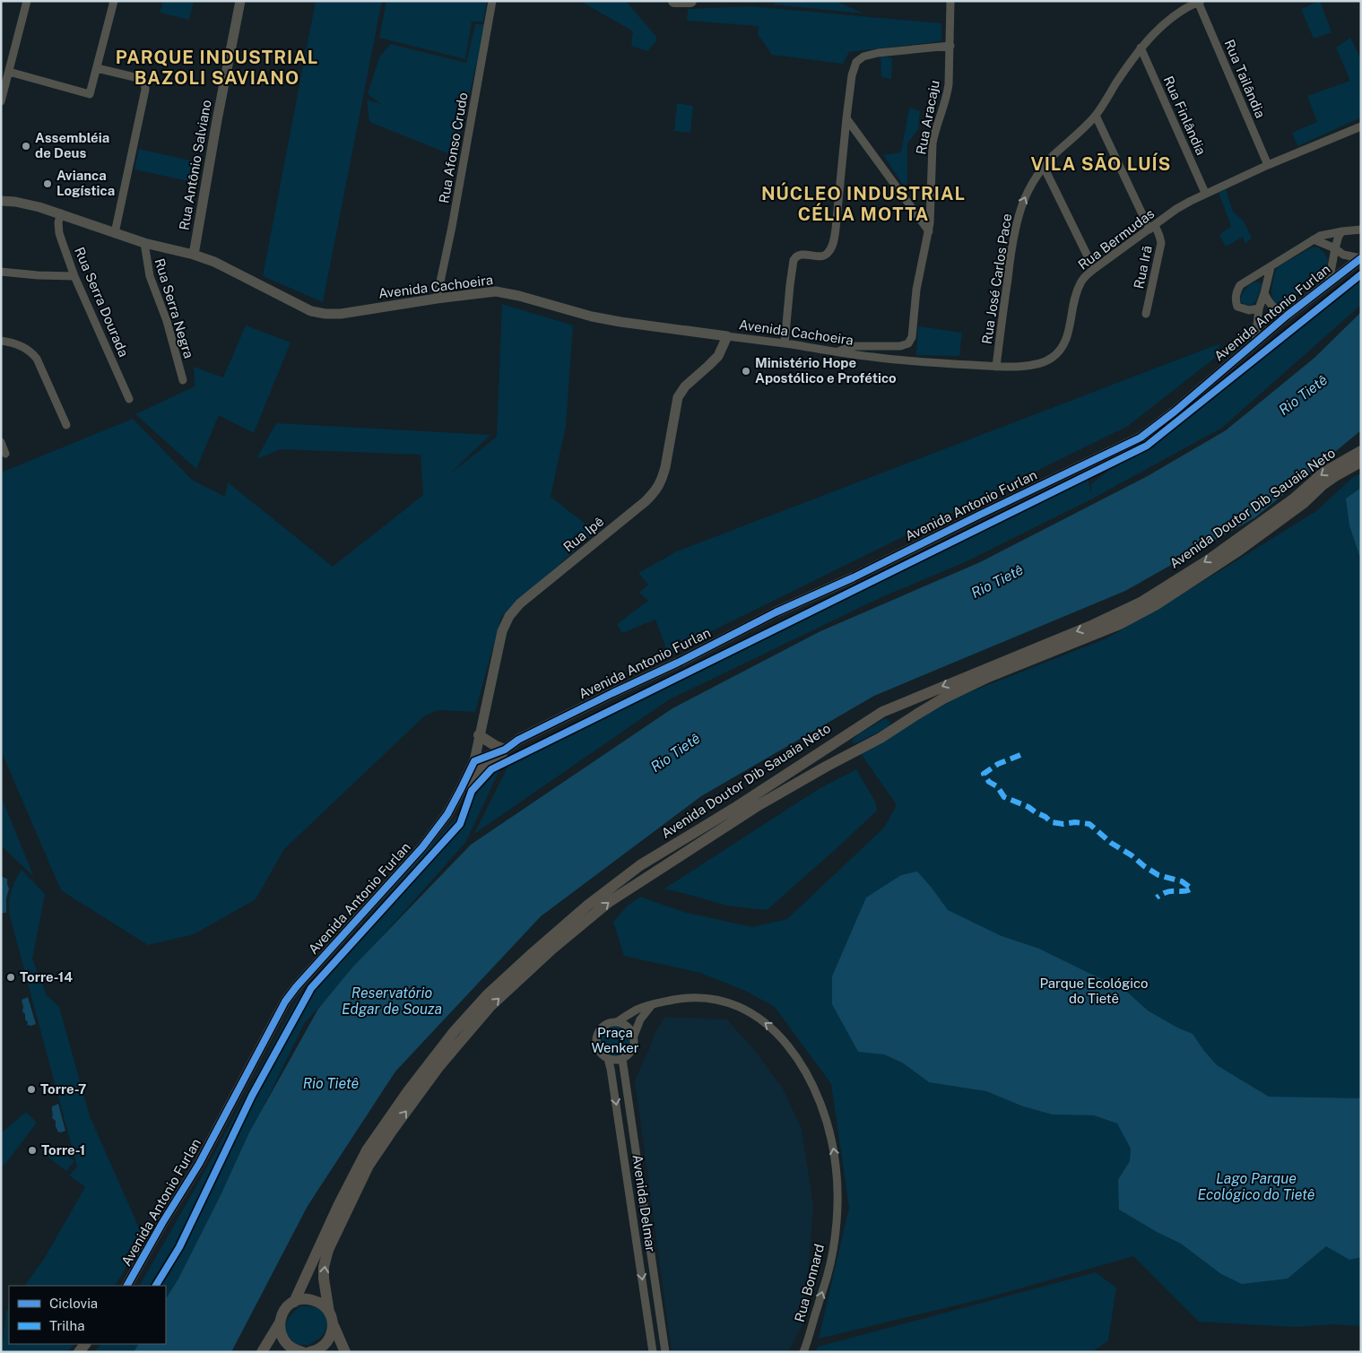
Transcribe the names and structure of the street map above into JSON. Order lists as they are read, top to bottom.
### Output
{
  "streets": {
    "main road": ["Avenida Antonio Furlan", "Avenida Doutor Dib Sauaia Neto"],
    "street": [
      "Rua Tailândia",
      "Rua Finlândia",
      "Rua Aracaju",
      "Rua Afonso Crudo",
      "Rua Antônio Salviano",
      "Rua Bermudas",
      "Rua Irã",
      "Rua José Carlos Pace",
      "Avenida Cachoeira",
      "Rua Serra Dourada",
      "Rua Serra Negra",
      "Rua Ipê",
      "Avenida Delmar",
      "Rua Bonnard"
    ]
  },
  "crossings": [
    ["Rua Tailândia", "Rua Bermudas"],
    ["Rua Tailândia", "Rua José Carlos Pace"],
    ["Rua Finlândia", "Rua Bermudas"],
    ["Rua Finlândia", "Rua José Carlos Pace"],
    ["Rua Aracaju", "Avenida Cachoeira"],
    ["Rua Afonso Crudo", "Avenida Cachoeira"],
    ["Rua Antônio Salviano", "Avenida Cachoeira"],
    ["Rua Bermudas", "Rua Irã"],
    ["Rua Bermudas", "Rua José Carlos Pace"],
    ["Rua Bermudas", "Avenida Cachoeira"],
    ["Rua Irã", "Rua José Carlos Pace"],
    ["Rua José Carlos Pace", "Avenida Cachoeira"],
    ["Avenida Cachoeira", "Rua Serra Dourada"],
    ["Avenida Cachoeira", "Rua Serra Negra"],
    ["Avenida Cachoeira", "Rua Ipê"],
    ["Avenida Antonio Furlan", "Rua Ipê"],
    ["Avenida Delmar", "Rua Bonnard"]
  ],
  "one_way": ["Rua José Carlos Pace", "Rua Bonnard"],
  "districts": ["PARQUE INDUSTRIAL BAZOLI SAVIANO", "VILA SÃO LUÍS", "NÚCLEO INDUSTRIAL CÉLIA MOTTA"],
  "water": ["Rio Tietê", "Reservatório Edgar de Souza", "Lago Parque Ecológico do Tietê"],
  "parks": ["Parque Ecológico do Tietê", "Praça Wenker"],
  "places": [
    "Assembléia de Deus",
    "Avianca Logística",
    "Ministério Hope Apostólico e Profético",
    "Torre-14",
    "Torre-7",
    "Torre-1"
  ],
  "legend": ["Ciclovia", "Trilha"]
}
